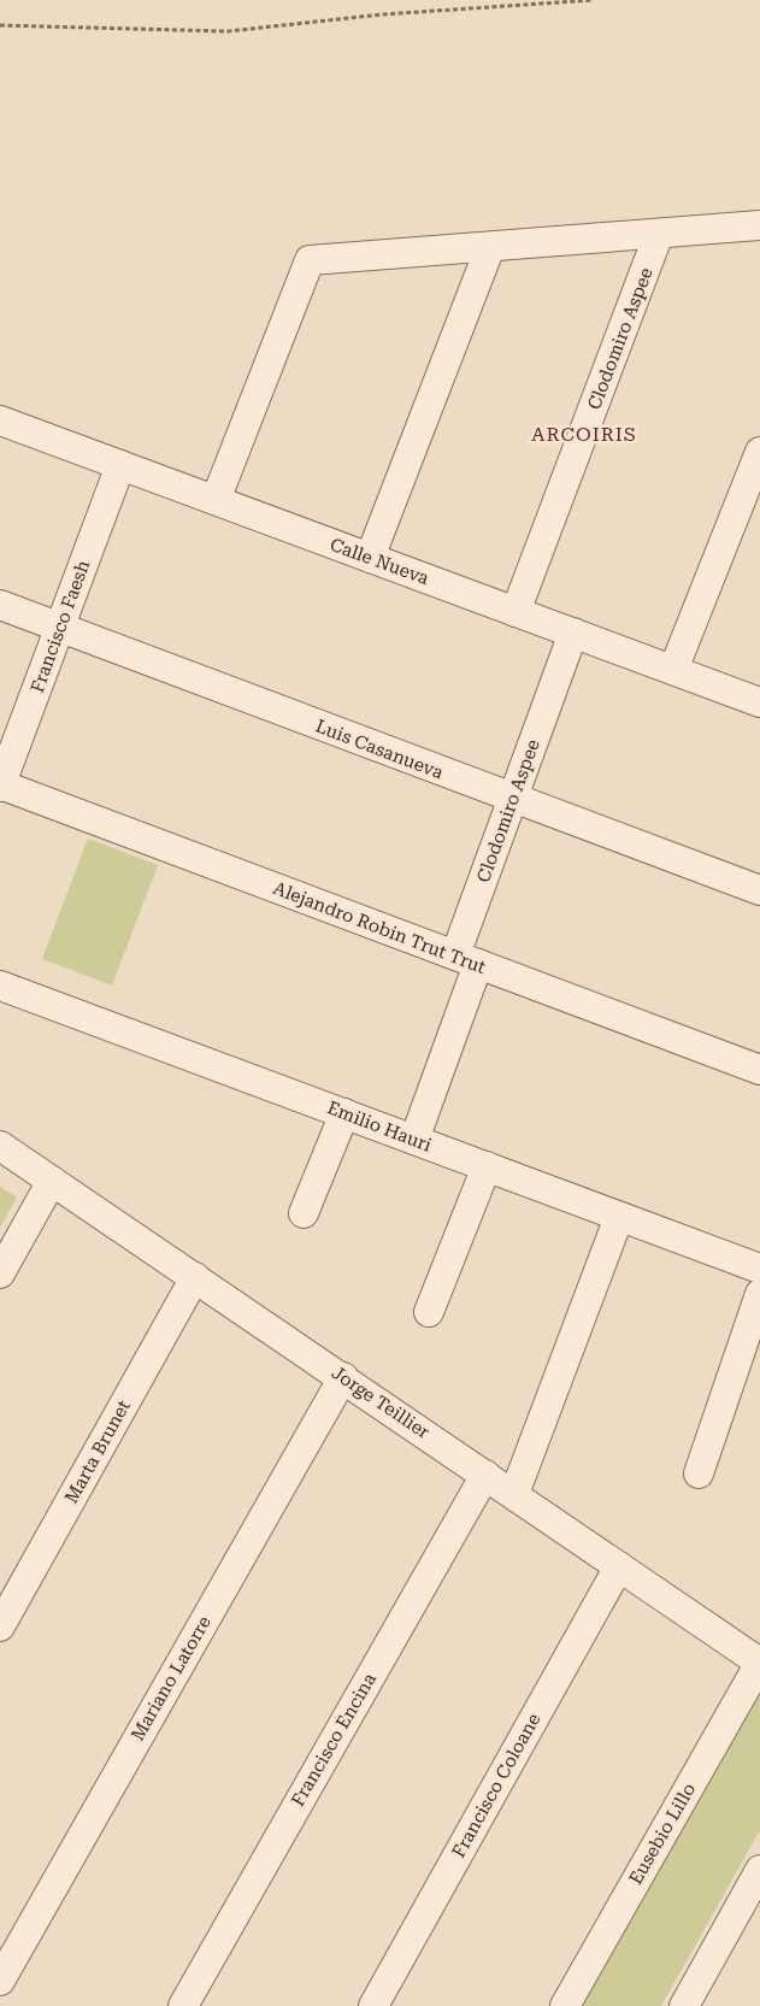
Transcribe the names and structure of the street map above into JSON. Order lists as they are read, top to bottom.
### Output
{
  "streets": {
    "street": [
      "Clodomiro Aspee",
      "Calle Nueva",
      "Francisco Faesh",
      "Luis Casanueva",
      "Alejandro Robin Trut Trut",
      "Emilio Hauri",
      "Jorge Teillier",
      "Marta Brunet",
      "Mariano Latorre",
      "Francisco Encina",
      "Francisco Coloane",
      "Eusebio Lillo"
    ]
  },
  "crossings": [
    ["Clodomiro Aspee", "Calle Nueva"],
    ["Clodomiro Aspee", "Luis Casanueva"],
    ["Clodomiro Aspee", "Alejandro Robin Trut Trut"],
    ["Clodomiro Aspee", "Emilio Hauri"],
    ["Calle Nueva", "Francisco Faesh"],
    ["Francisco Faesh", "Luis Casanueva"],
    ["Francisco Faesh", "Alejandro Robin Trut Trut"],
    ["Jorge Teillier", "Marta Brunet"],
    ["Jorge Teillier", "Mariano Latorre"],
    ["Jorge Teillier", "Francisco Encina"],
    ["Jorge Teillier", "Francisco Coloane"],
    ["Jorge Teillier", "Eusebio Lillo"]
  ],
  "districts": ["ARCOIRIS"]
}
